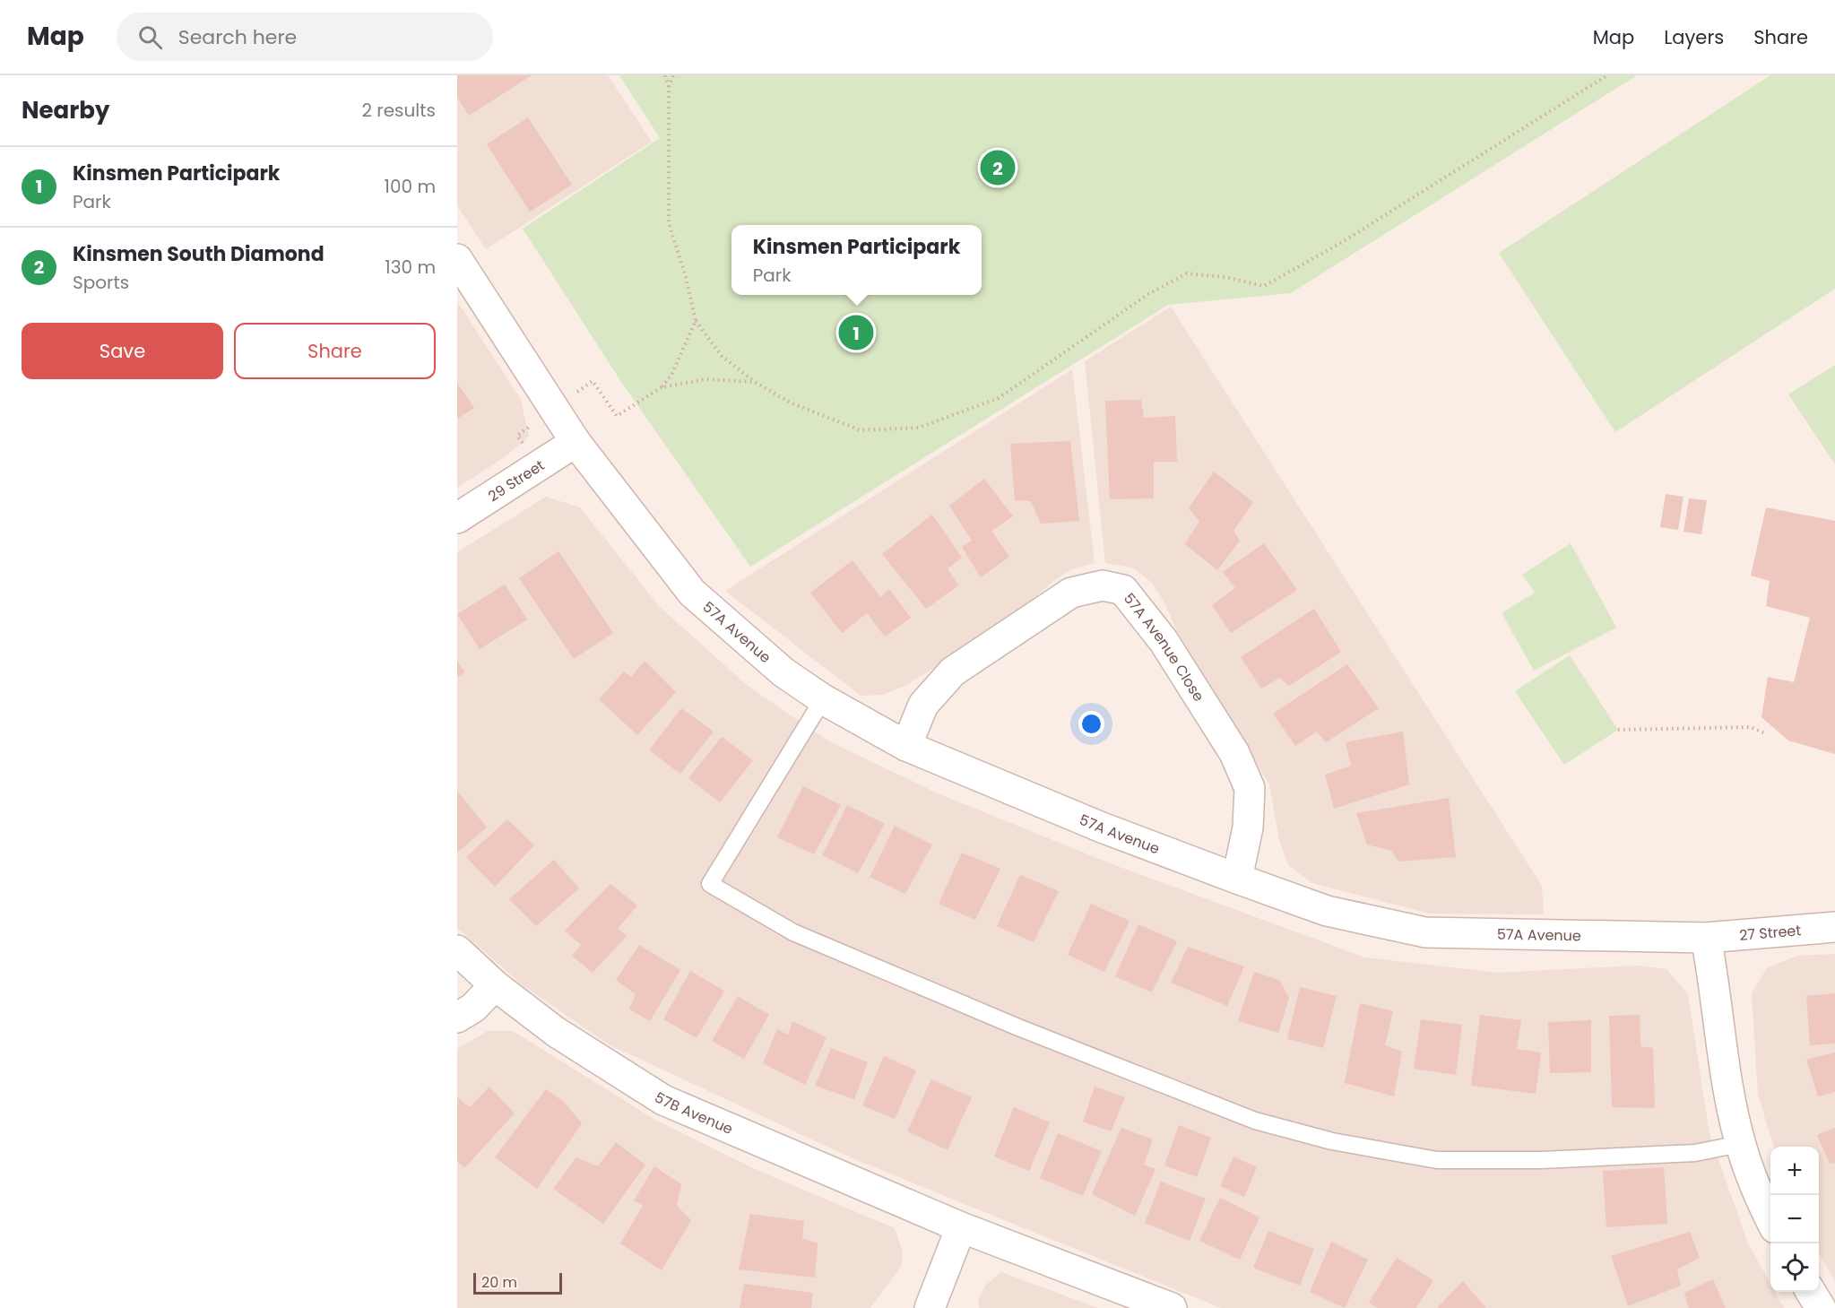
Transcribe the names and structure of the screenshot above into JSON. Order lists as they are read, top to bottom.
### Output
{
  "streets": {
    "street": [
      "29 Street",
      "57A Avenue",
      "57A Avenue Close",
      "27 Street",
      "57B Avenue"
    ]
  },
  "crossings": [
    ["29 Street", "57A Avenue"],
    ["57A Avenue", "57A Avenue Close"],
    ["57A Avenue", "27 Street"]
  ],
  "scale_bar": "20 m",
  "page": {
    "header": "Map",
    "search": "Search here",
    "nav": ["Map", "Layers", "Share"],
    "heading": ["Nearby", "2 results"],
    "list": [
      {
        "mark": "1",
        "name": "Kinsmen Participark",
        "note": "Park",
        "value": "100 m"
      },
      {
        "mark": "2",
        "name": "Kinsmen South Diamond",
        "note": "Sports",
        "value": "130 m"
      }
    ],
    "pins": ["2", "1"],
    "popup": ["Kinsmen Participark", "Park"],
    "buttons": ["Save", "Share"],
    "map_buttons": ["+", "−"],
    "scale": "20 m"
  }
}
